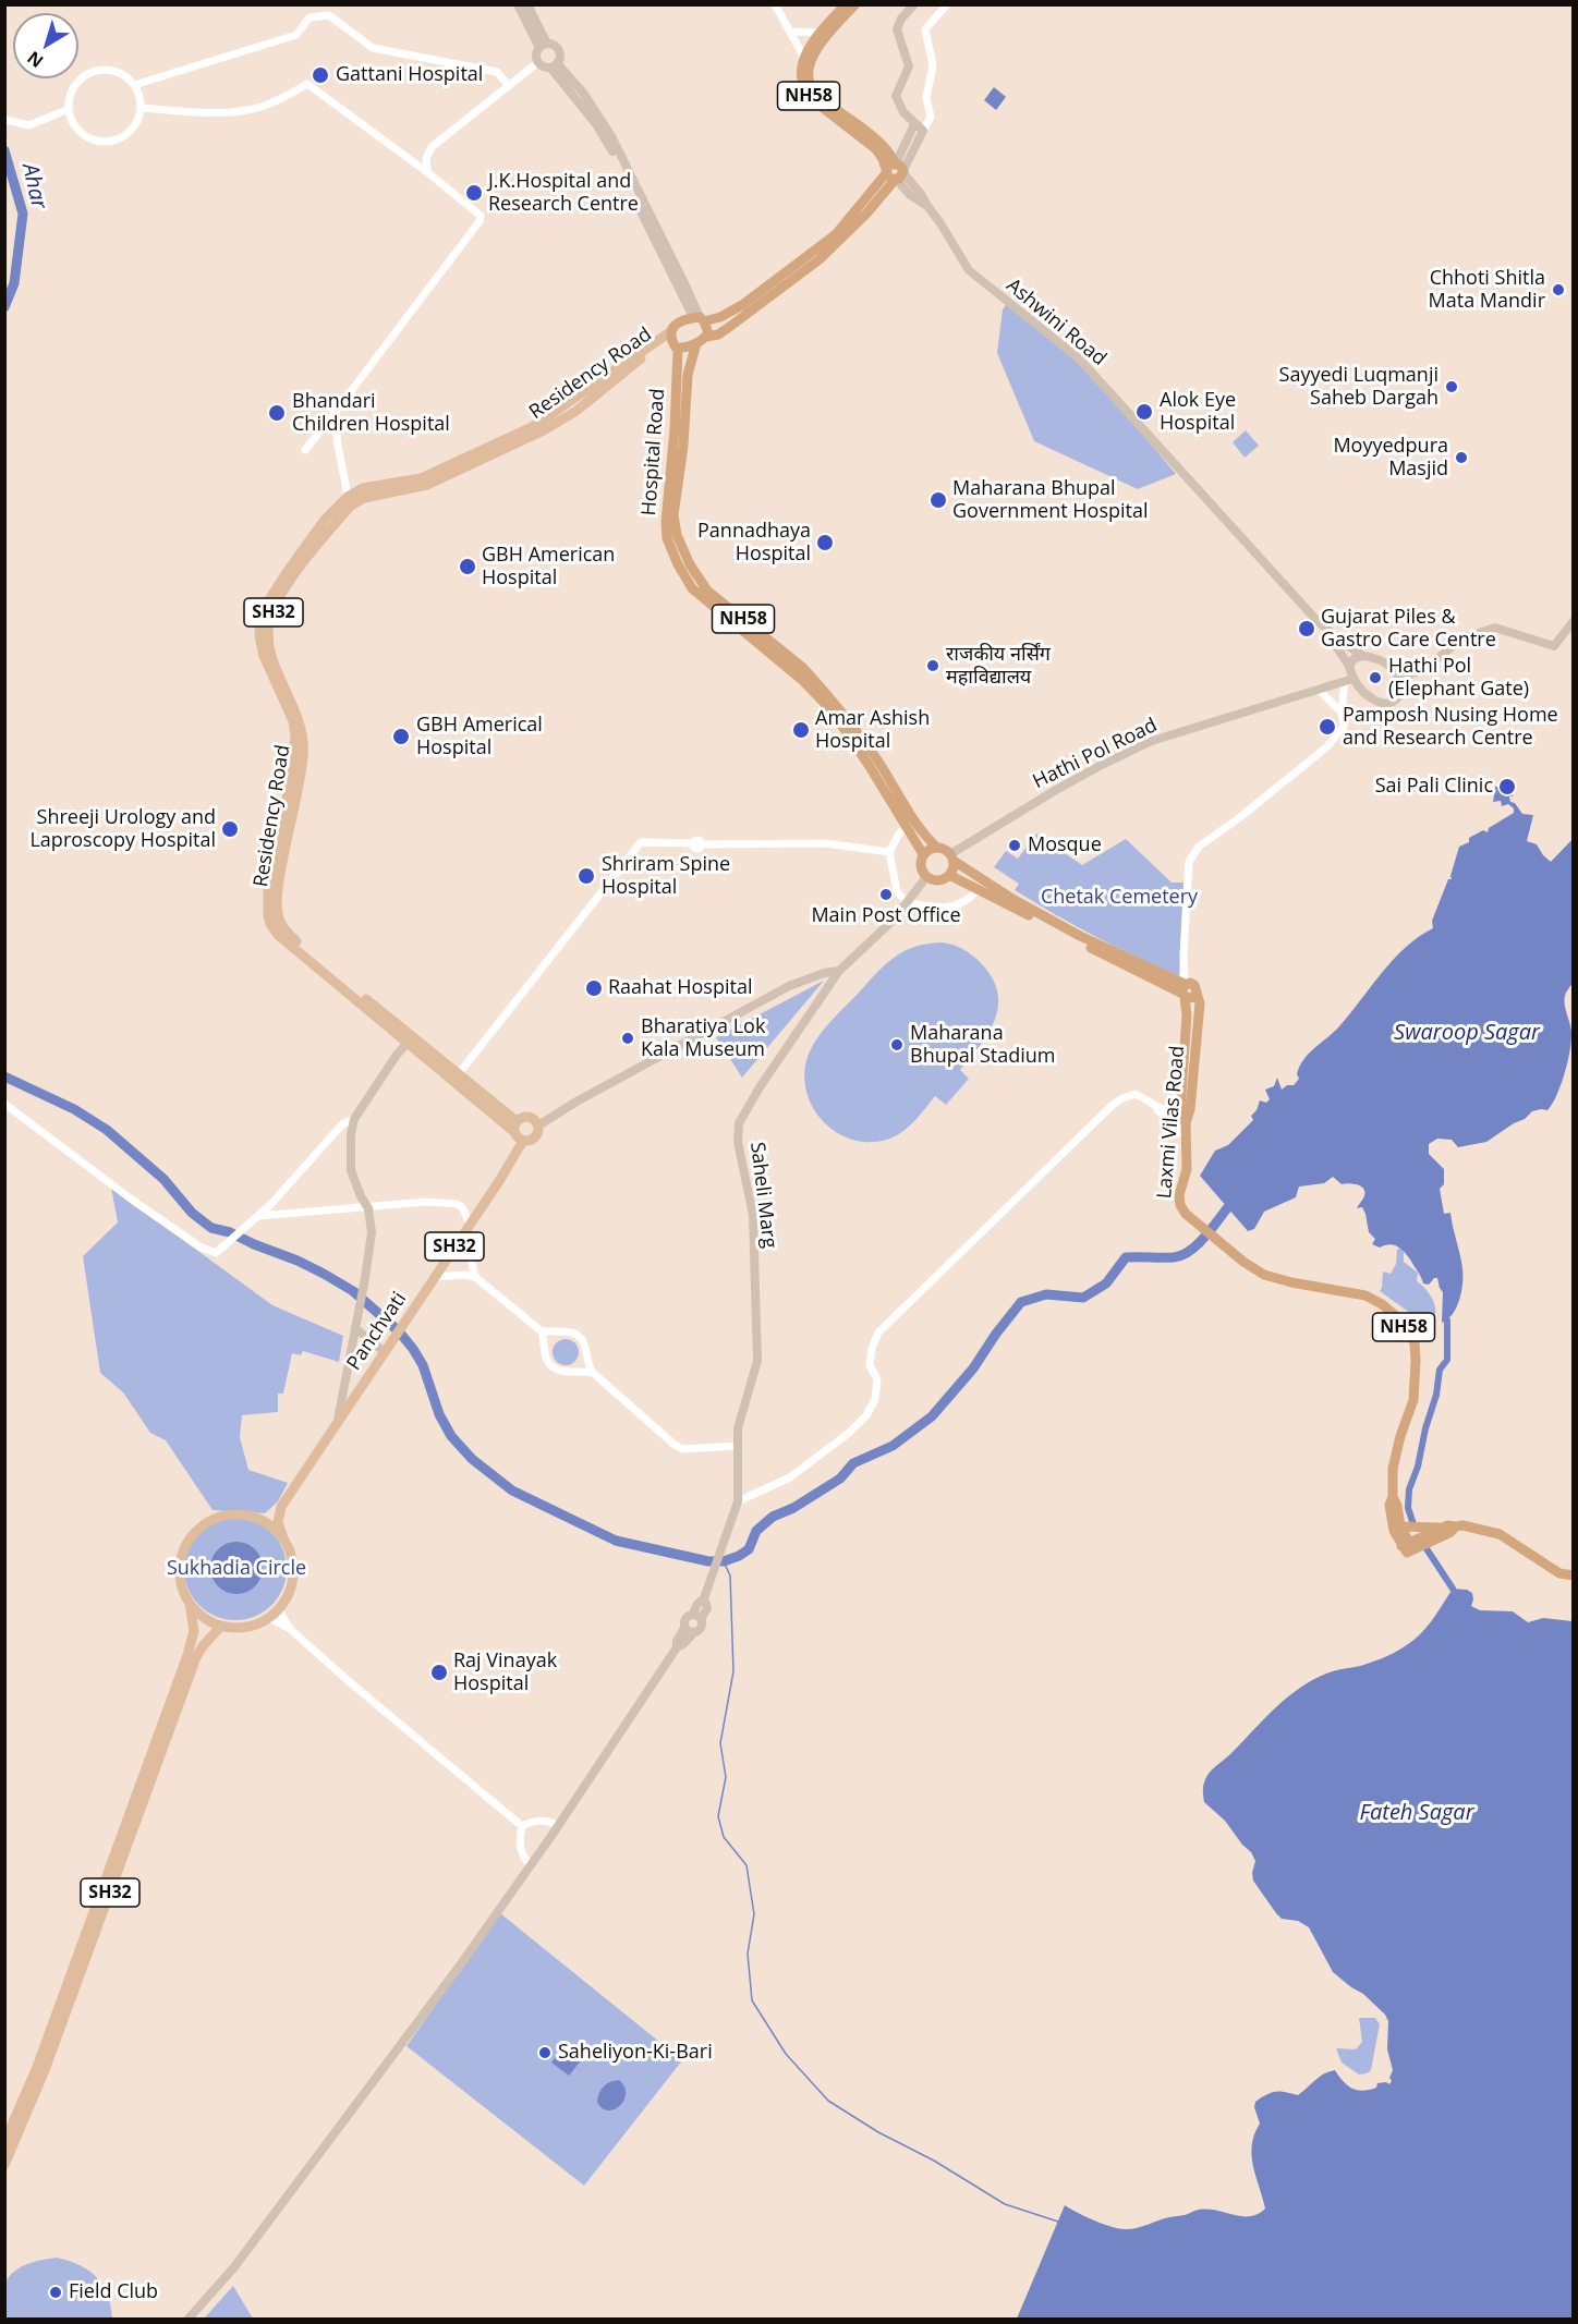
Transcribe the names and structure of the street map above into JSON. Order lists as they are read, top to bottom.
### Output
{
  "streets": {
    "highway": ["NH58", "Hospital Road", "Laxmi Vilas Road"],
    "main road": [
      "Ashwini Road",
      "Residency Road",
      "SH32",
      "Hathi Pol Road",
      "Saheli Marg",
      "Panchvati"
    ]
  },
  "crossings": [
    ["NH58", "Ashwini Road"],
    ["NH58", "Hospital Road"],
    ["NH58", "Hathi Pol Road"],
    ["NH58", "Laxmi Vilas Road"],
    ["NH58", "Saheli Marg"],
    ["Ashwini Road", "Hathi Pol Road"],
    ["Residency Road", "SH32"],
    ["Hospital Road", "Hathi Pol Road"],
    ["Hospital Road", "Saheli Marg"],
    ["SH32", "Panchvati"],
    ["Hathi Pol Road", "Saheli Marg"]
  ],
  "water": ["Ahar", "Swaroop Sagar", "Fateh Sagar"],
  "parks": ["Chetak Cemetery", "Sukhadia Circle"],
  "places": [
    "Gattani Hospital",
    "J.K.Hospital and Research Centre",
    "Chhoti Shitla Mata Mandir",
    "Sayyedi Luqmanji Saheb Dargah",
    "Alok Eye Hospital",
    "Bhandari Children Hospital",
    "Moyyedpura Masjid",
    "Maharana Bhupal Government Hospital",
    "Pannadhaya Hospital",
    "GBH American Hospital",
    "Gujarat Piles & Gastro Care Centre",
    "राजकीय नर्सिंग महाविद्यालय",
    "Hathi Pol (Elephant Gate)",
    "Pamposh Nusing Home and Research Centre",
    "Amar Ashish Hospital",
    "GBH Americal Hospital",
    "Sai Pali Clinic",
    "Shreeji Urology and Laproscopy Hospital",
    "Mosque",
    "Shriram Spine Hospital",
    "Main Post Office",
    "Raahat Hospital",
    "Bharatiya Lok Kala Museum",
    "Maharana Bhupal Stadium",
    "Raj Vinayak Hospital",
    "Saheliyon-Ki-Bari",
    "Field Club"
  ],
  "north": "bottom left"
}
